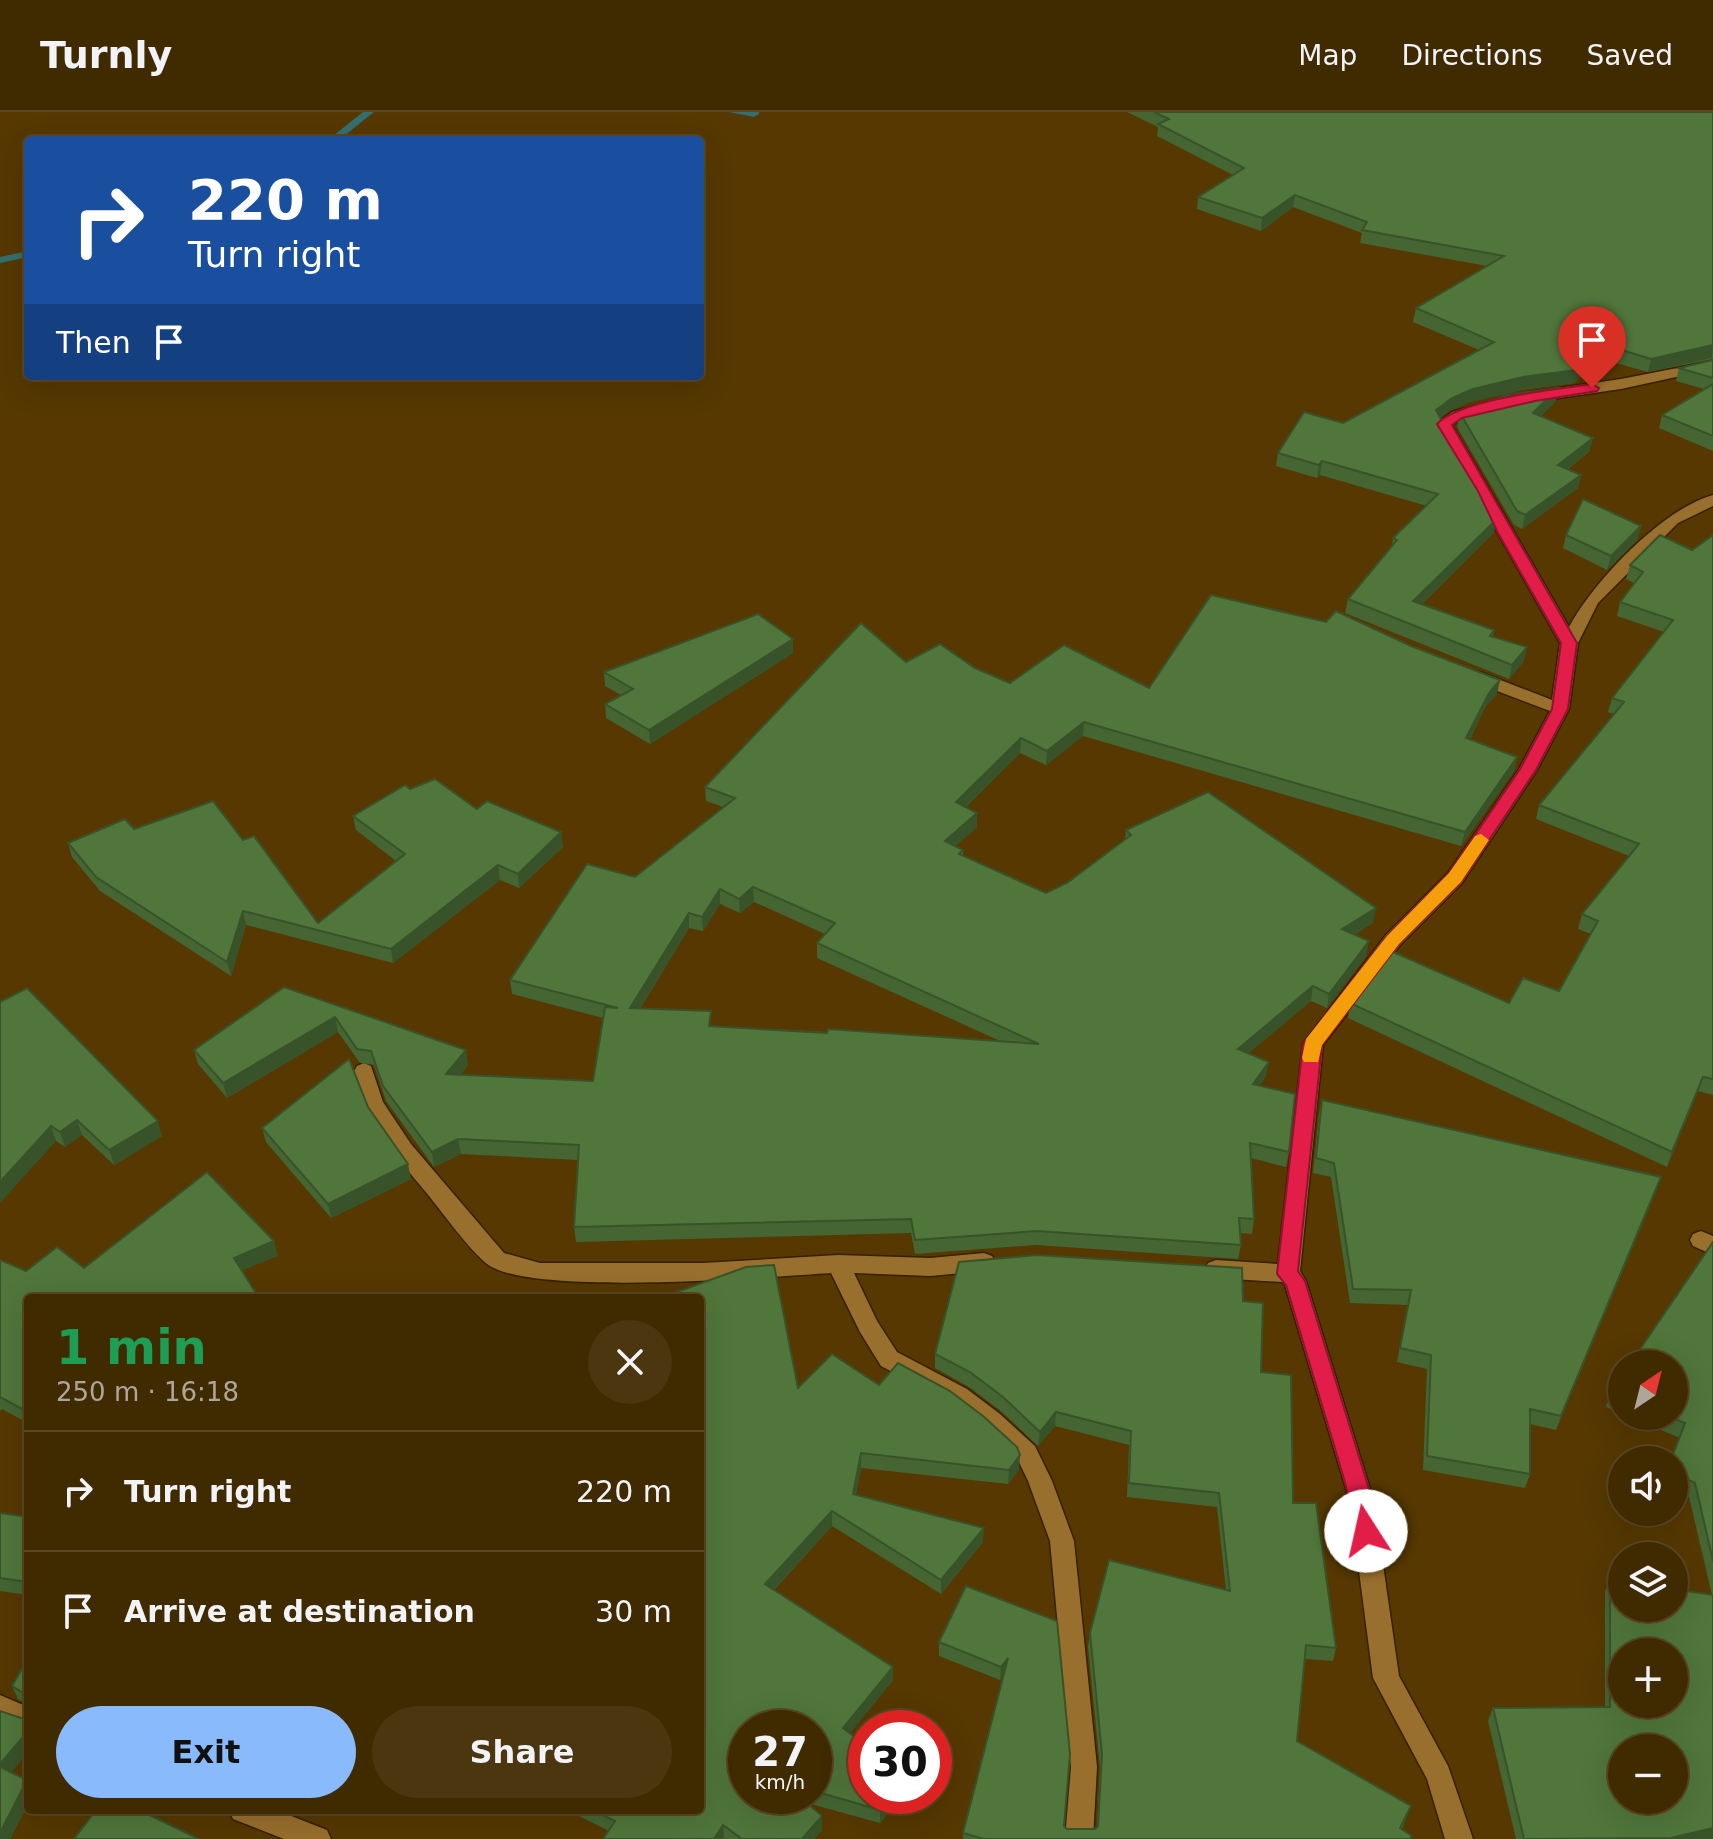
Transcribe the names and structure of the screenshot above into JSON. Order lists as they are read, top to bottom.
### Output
{
  "north": "top right",
  "page": {
    "header": "Turnly",
    "nav": ["Map", "Directions", "Saved"],
    "turn": ["220 m", "Turn right"],
    "then": "Then",
    "heading": ["1 min", "250 m · 16:18"],
    "map_buttons": ["+", "−"],
    "list": [
      {
        "name": "Turn right",
        "value": "220 m"
      },
      {
        "name": "Arrive at destination",
        "value": "30 m"
      }
    ],
    "buttons": ["Exit", "Share"],
    "speed": "27 km/h",
    "limit": "30"
  }
}
